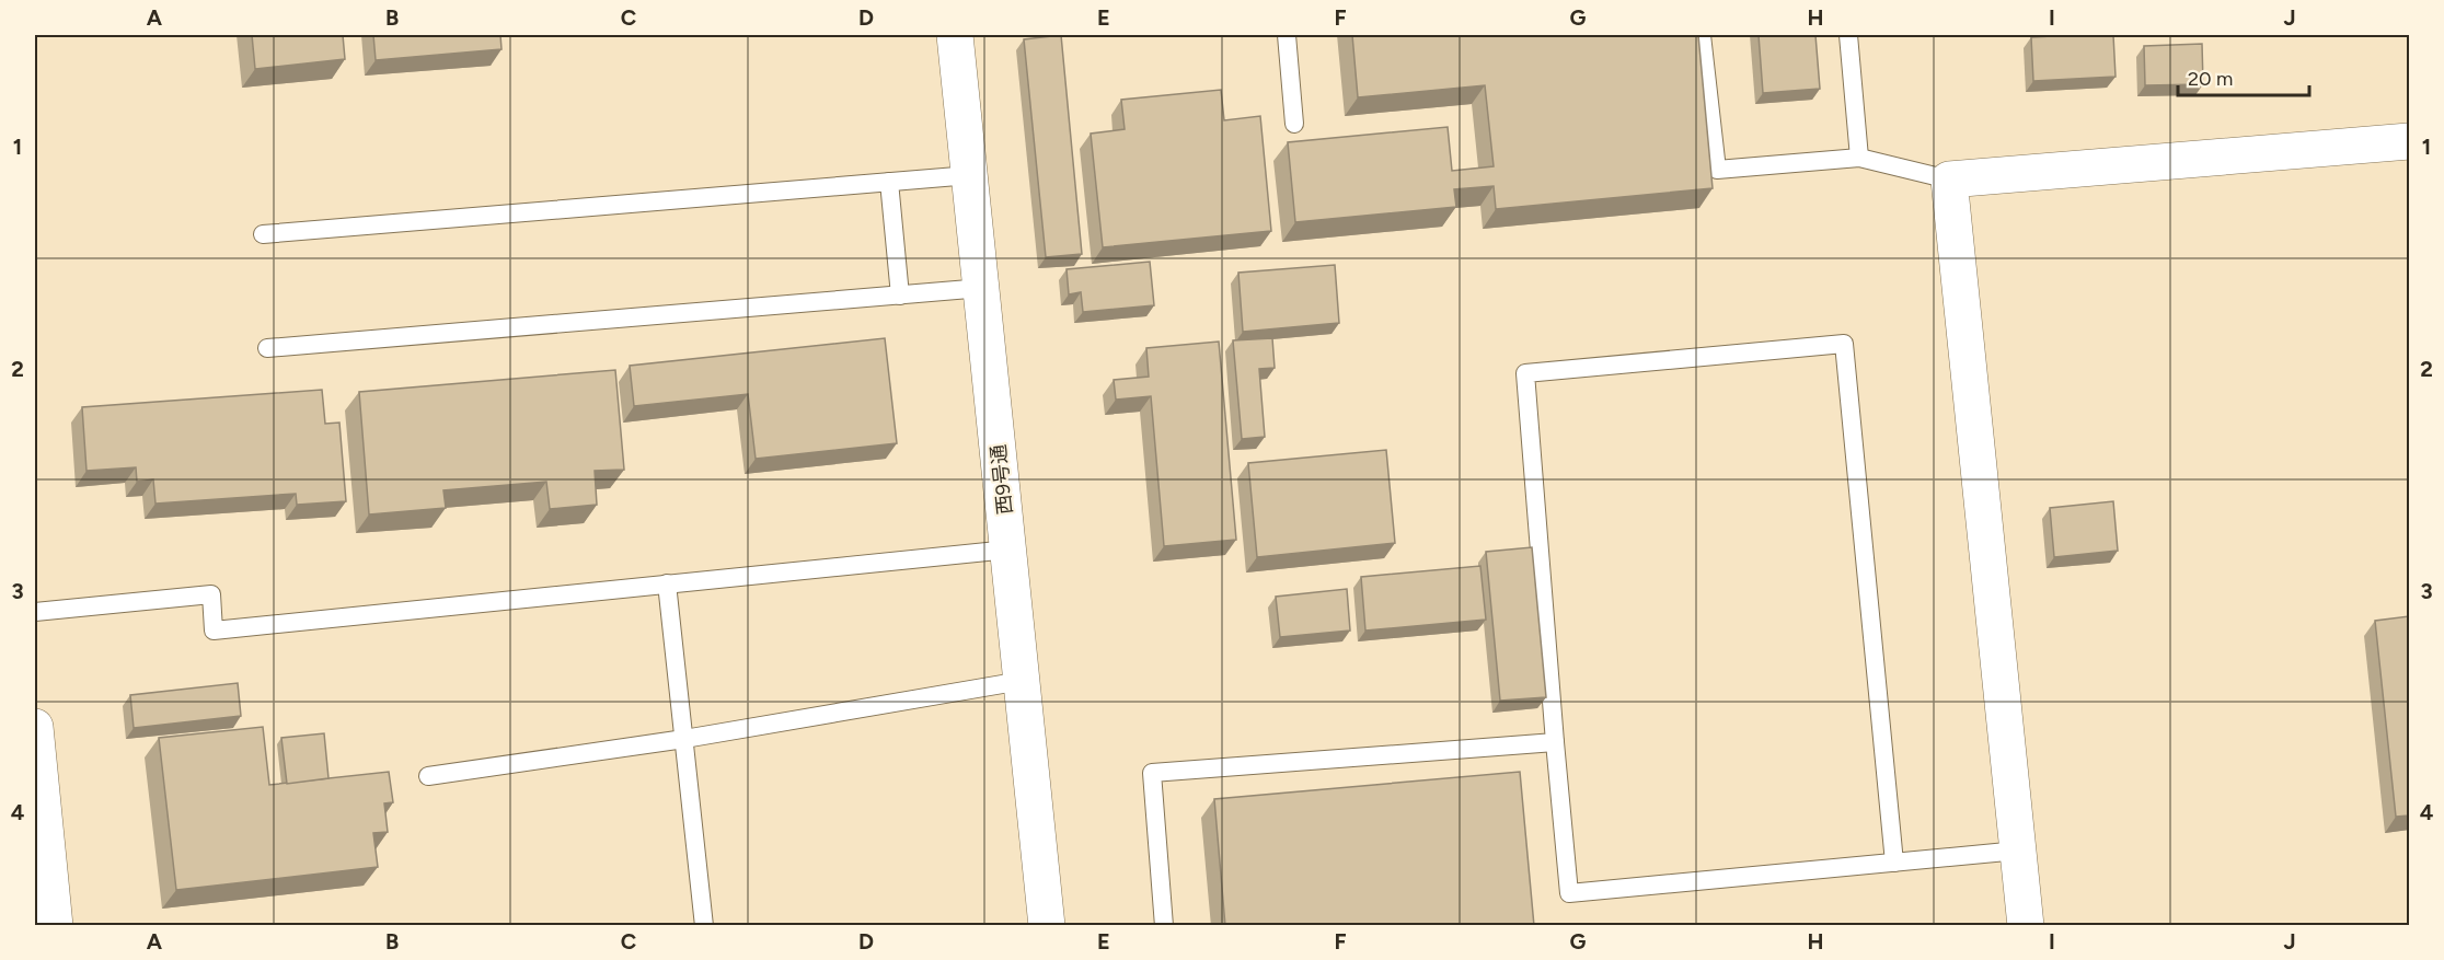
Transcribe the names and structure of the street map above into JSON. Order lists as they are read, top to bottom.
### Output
{
  "streets": {
    "street": ["西9号通"]
  },
  "scale_bar": "20 m",
  "grid": {
    "columns": [
      "A",
      "B",
      "C",
      "D",
      "E",
      "F",
      "G",
      "H",
      "I",
      "J"
    ],
    "rows": [
      "1",
      "2",
      "3",
      "4"
    ]
  }
}
